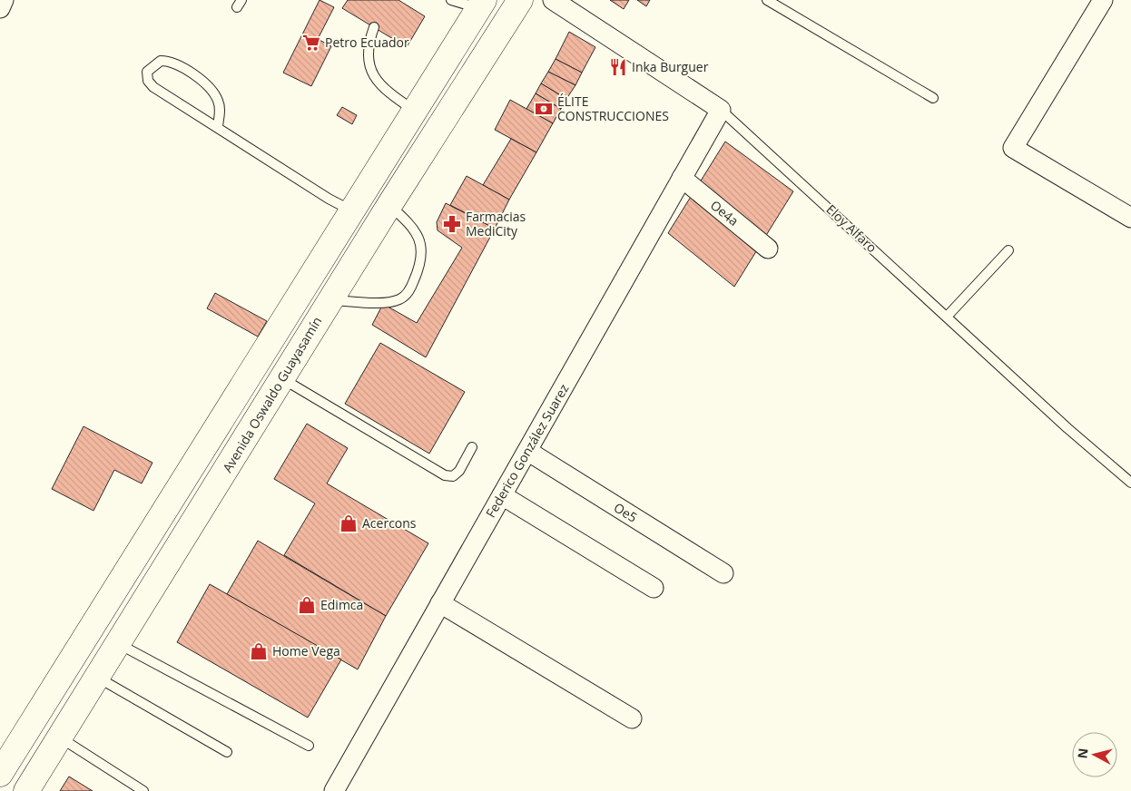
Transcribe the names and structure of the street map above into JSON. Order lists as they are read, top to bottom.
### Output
{
  "streets": {
    "main road": ["Avenida Oswaldo Guayasamín"],
    "street": [
      "Oe4a",
      "Eloy Alfaro",
      "Federico González Suarez",
      "Oe5"
    ]
  },
  "crossings": [
    ["Oe4a", "Federico González Suarez"],
    ["Eloy Alfaro", "Federico González Suarez"],
    ["Federico González Suarez", "Oe5"]
  ],
  "places": {
    "supermarket": ["Petro Ecuador"],
    "restaurant": ["Inka Burguer"],
    "bank": ["ÉLITE CONSTRUCCIONES"],
    "pharmacy": ["Farmacias MediCity"],
    "shop": ["Acercons", "Edimca", "Home Vega"]
  },
  "north": "left"
}
